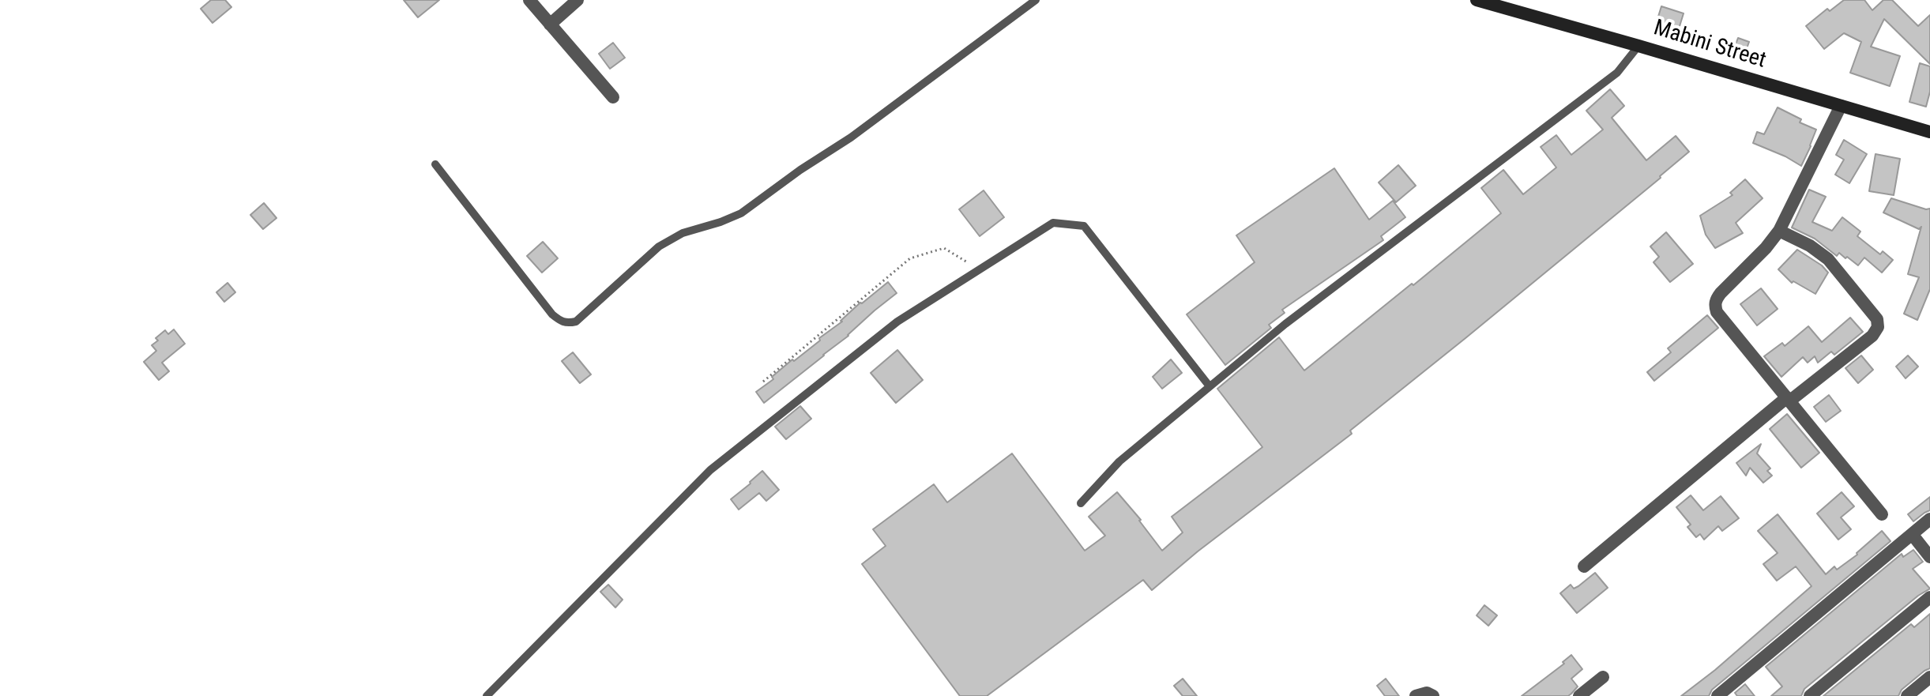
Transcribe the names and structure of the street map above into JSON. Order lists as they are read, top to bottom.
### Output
{
  "streets": {
    "main road": ["Mabini Street"]
  }
}
